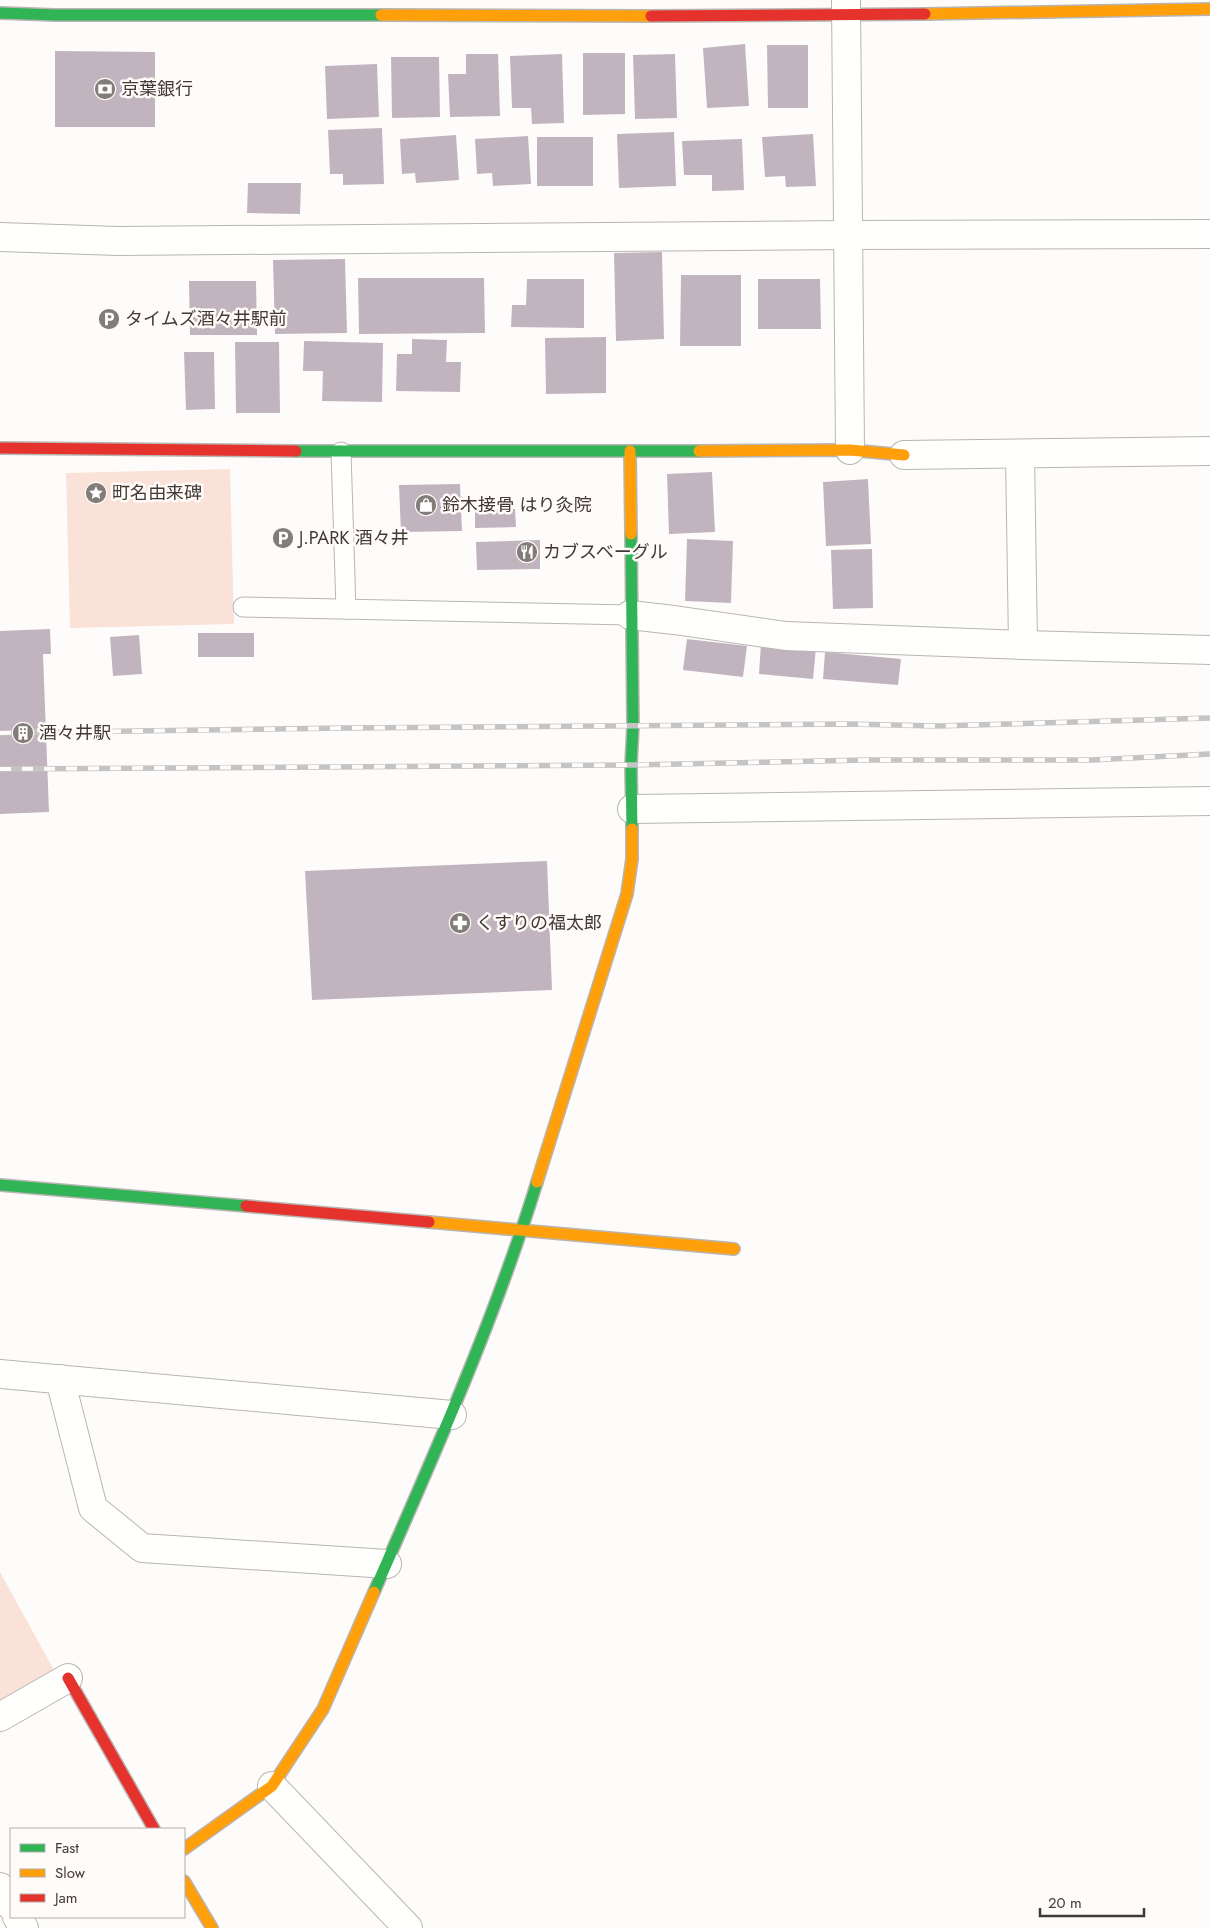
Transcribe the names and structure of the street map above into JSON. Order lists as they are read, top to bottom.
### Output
{
  "places": {
    "bank": ["京葉銀行"],
    "parking": ["タイムズ酒々井駅前", "J.PARK 酒々井"],
    "place": ["町名由来碑"],
    "shop": ["鈴木接骨 はり灸院"],
    "restaurant": ["カブスベーグル"],
    "building": ["酒々井駅"],
    "pharmacy": ["くすりの福太郎"]
  },
  "legend": ["Fast", "Slow", "Jam"],
  "scale_bar": "20 m"
}
